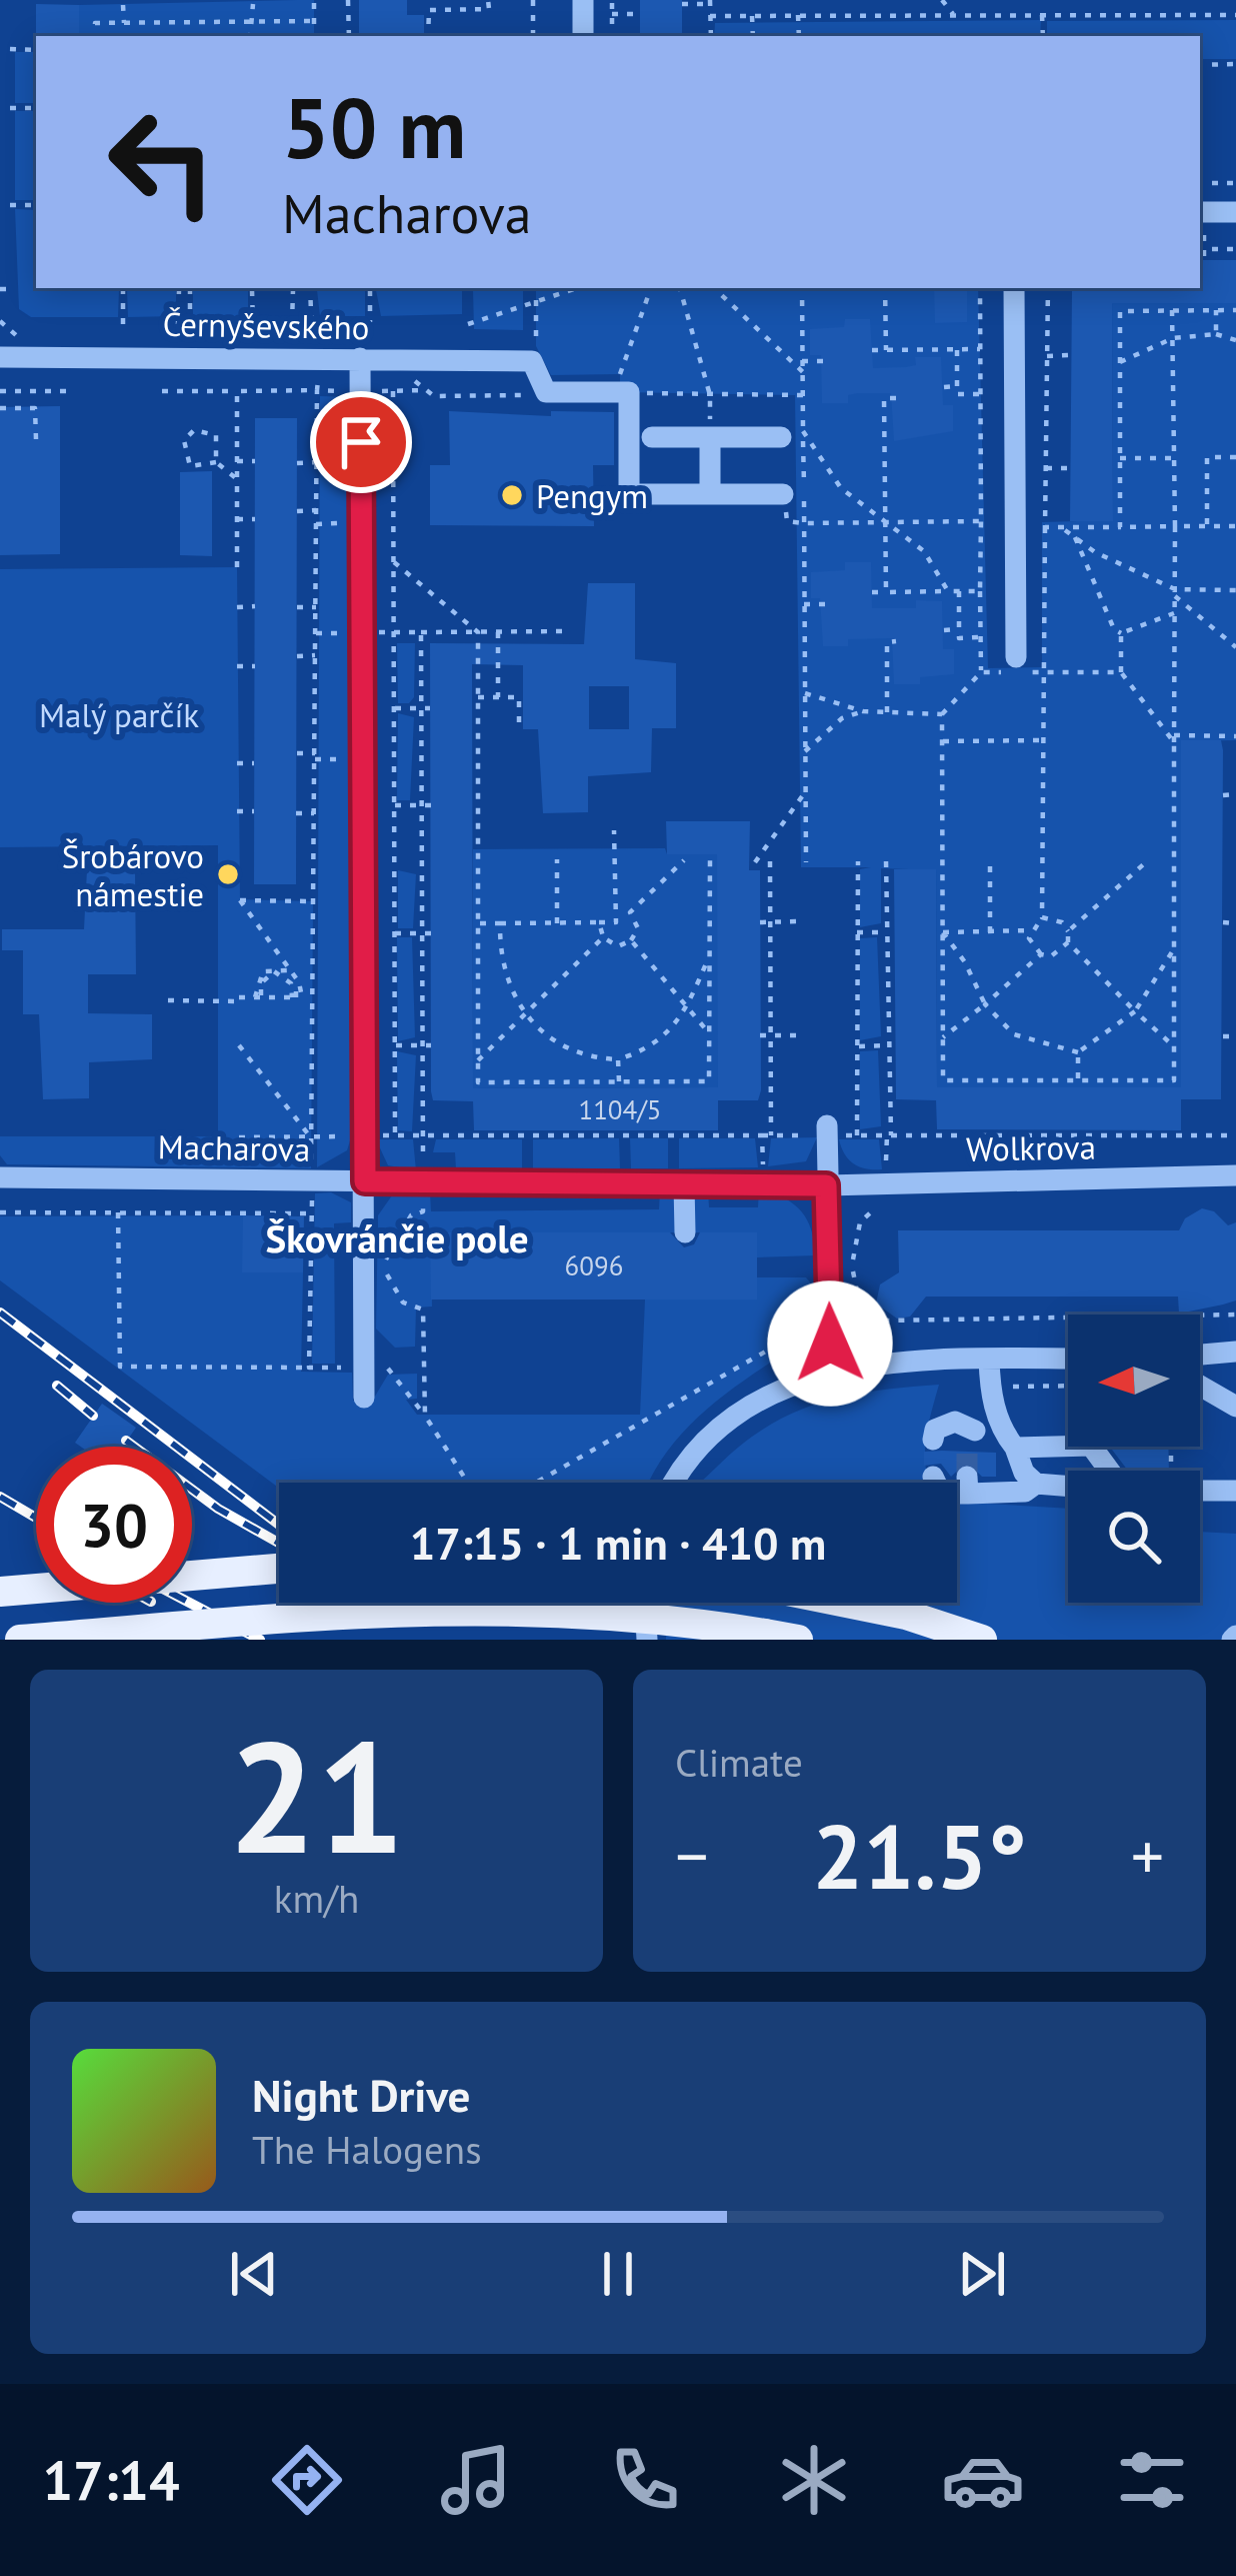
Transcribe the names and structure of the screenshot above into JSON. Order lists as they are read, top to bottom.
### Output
{
  "streets": {
    "street": ["Černyševského", "Macharova", "Wolkrova"]
  },
  "crossings": [
    ["Macharova", "Wolkrova"]
  ],
  "districts": ["Škovránčie pole"],
  "parks": ["Malý parčík"],
  "places": ["Pengym", "Šrobárovo námestie"],
  "house_numbers": ["1104/5", "6096"],
  "north": "left",
  "page": {
    "turn": ["50 m", "Macharova"],
    "limit": "30",
    "trip": "17:15 · 1 min · 410 m",
    "tile": [
      ["21", "km/h"],
      "Climate"
    ],
    "heat": ["−", "21.5°", "+"],
    "song": ["Night Drive", "The Halogens"],
    "tabs": "17:14"
  }
}
